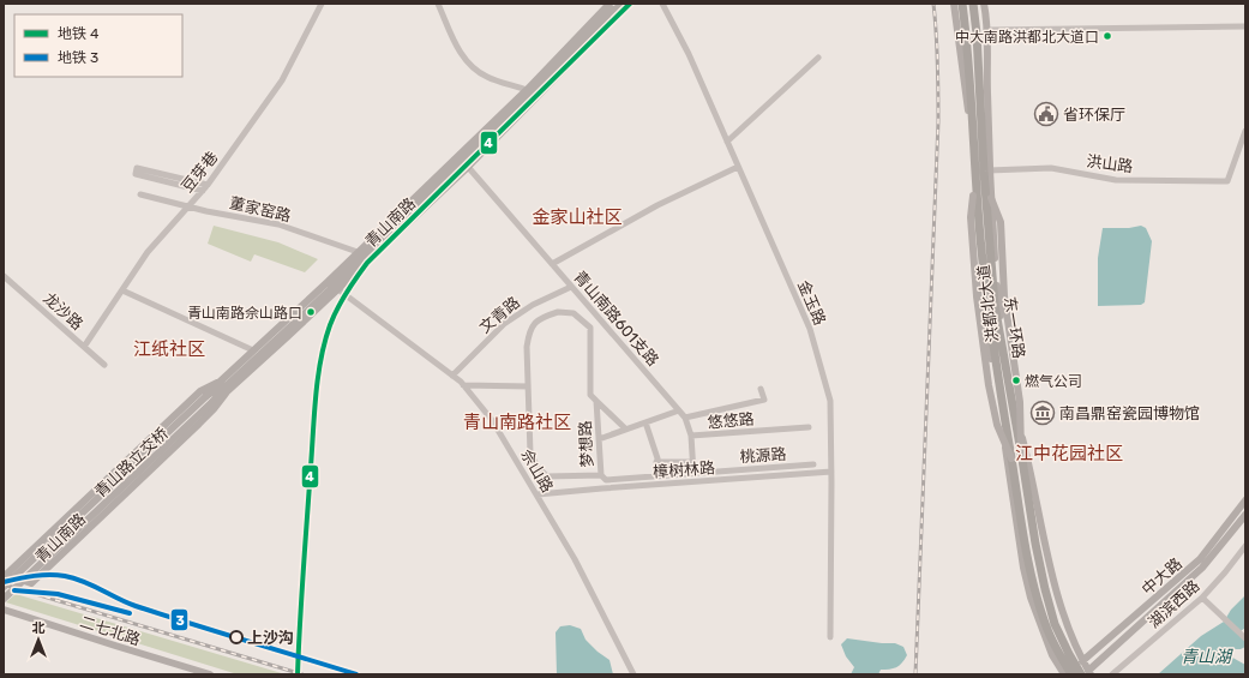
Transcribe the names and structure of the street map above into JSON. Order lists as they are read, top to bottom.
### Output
{
  "streets": {
    "highway": ["东一环路"],
    "main road": [
      "青山南路",
      "洪都北大道",
      "青山路立交桥",
      "中大路",
      "二七北路"
    ],
    "street": [
      "洪山路",
      "豆芽巷",
      "董家窑路",
      "金玉路",
      "龙沙路",
      "文青路",
      "青山南路601支路",
      "悠悠路",
      "梦想路",
      "桃源路",
      "樟树林路",
      "佘山路",
      "湖滨西路"
    ]
  },
  "crossings": [
    ["洪山路", "洪都北大道"],
    ["豆芽巷", "董家窑路"],
    ["豆芽巷", "龙沙路"],
    ["董家窑路", "青山南路"],
    ["青山南路", "青山南路601支路"],
    ["青山南路", "青山路立交桥"],
    ["青山南路", "佘山路"],
    ["金玉路", "樟树林路"],
    ["洪都北大道", "东一环路"],
    ["洪都北大道", "中大路"],
    ["文青路", "青山南路601支路"],
    ["文青路", "佘山路"],
    ["东一环路", "中大路"],
    ["悠悠路", "桃源路"],
    ["梦想路", "桃源路"],
    ["樟树林路", "佘山路"]
  ],
  "districts": [
    "金家山社区",
    "江纸社区",
    "青山南路社区",
    "江中花园社区"
  ],
  "water": ["青山湖"],
  "places": {
    "other": [
      "中大南路洪都北大道口",
      "青山南路佘山路口",
      "燃气公司",
      "上沙沟"
    ],
    "public building": ["省环保厅"],
    "museum": ["南昌鼎窑瓷园博物馆"]
  },
  "lines": ["metro line 4", "metro line 3"],
  "legend": ["地铁 4", "地铁 3"],
  "north": "top"
}
